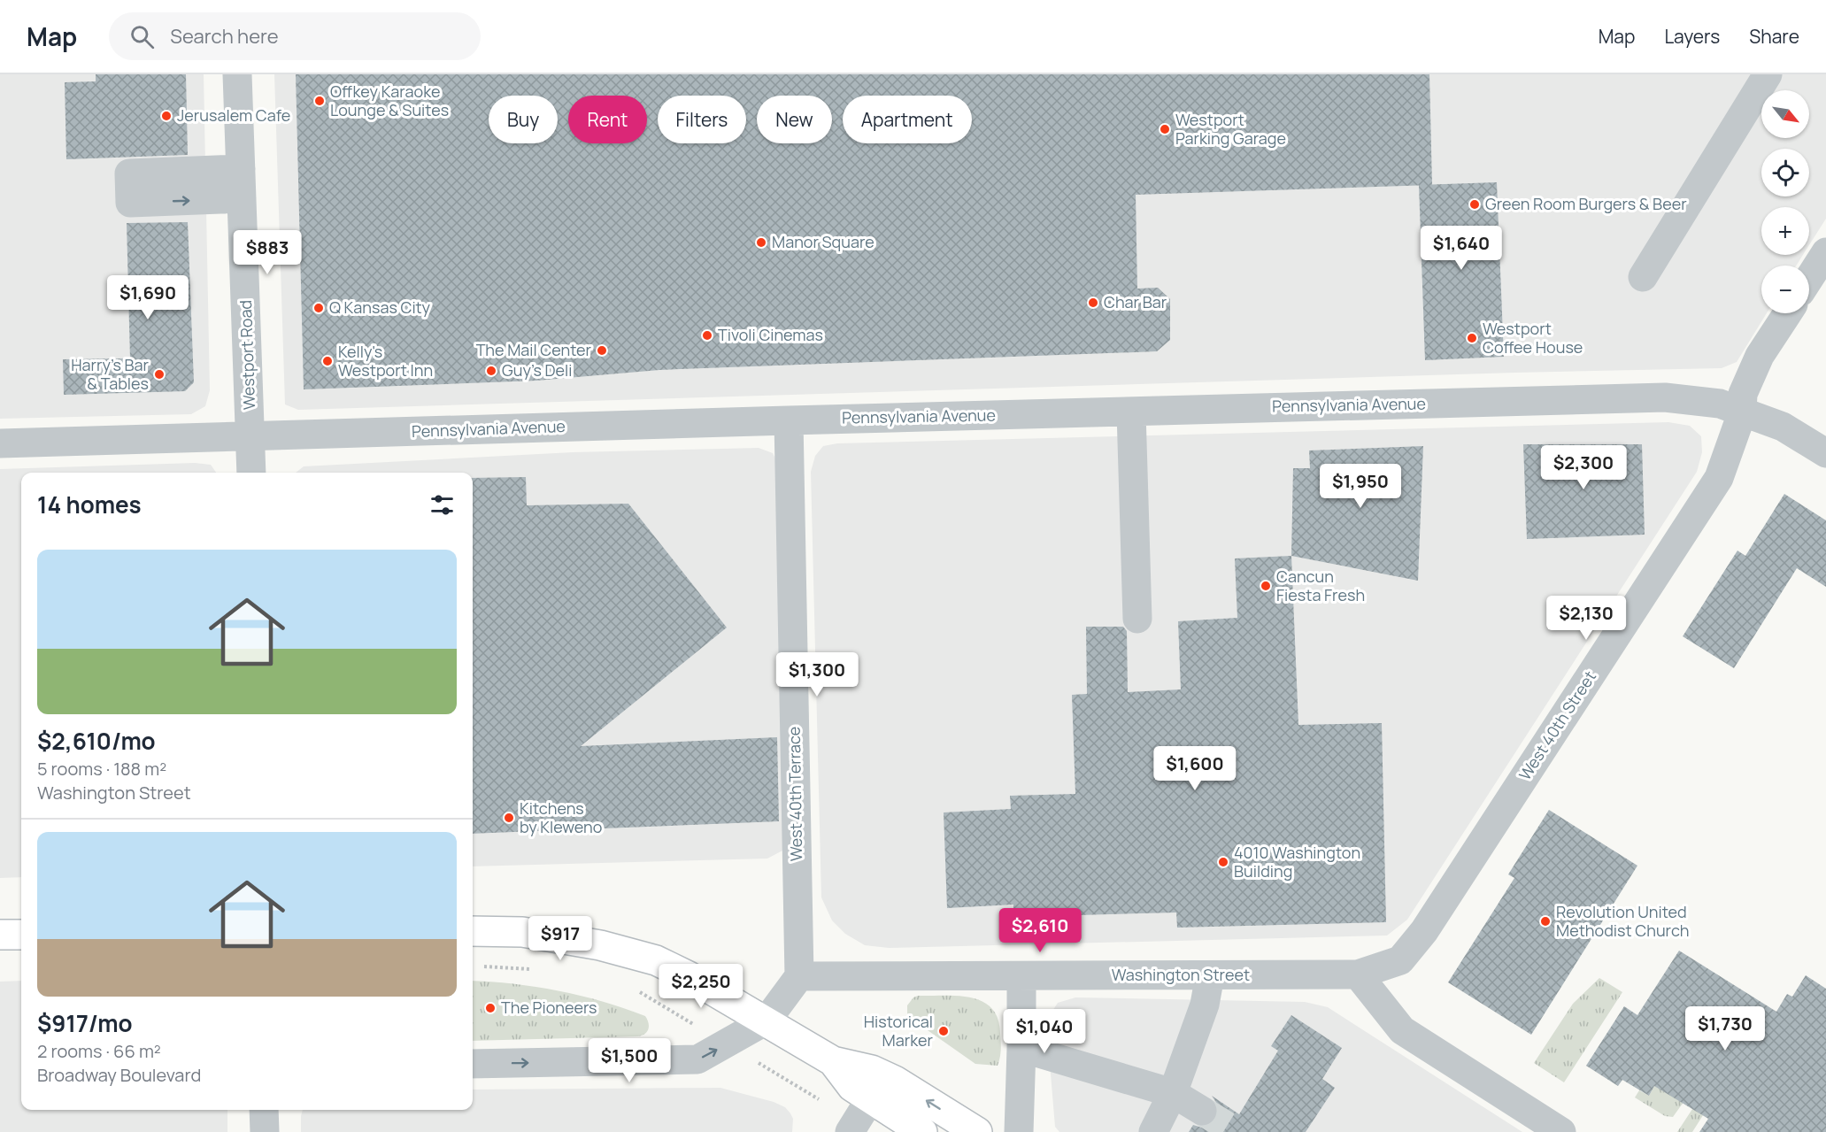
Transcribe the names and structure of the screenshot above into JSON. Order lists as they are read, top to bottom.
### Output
{
  "streets": {
    "street": [
      "Westport Road",
      "Pennsylvania Avenue",
      "West 40th Street",
      "West 40th Terrace",
      "Washington Street"
    ]
  },
  "crossings": [
    ["Westport Road", "Pennsylvania Avenue"],
    ["Pennsylvania Avenue", "West 40th Street"],
    ["Pennsylvania Avenue", "West 40th Terrace"],
    ["West 40th Street", "Washington Street"],
    ["West 40th Terrace", "Washington Street"]
  ],
  "places": [
    "Offkey Karaoke Lounge & Suites",
    "Jerusalem Cafe",
    "Westport Parking Garage",
    "Green Room Burgers & Beer",
    "Manor Square",
    "Char Bar",
    "Q Kansas City",
    "Tivoli Cinemas",
    "Westport Coffee House",
    "The Mail Center",
    "Kelly's Westport Inn",
    "Guy's Deli",
    "Harry's Bar & Tables",
    "Cancun Fiesta Fresh",
    "Kitchens by Kleweno",
    "4010 Washington Building",
    "Revolution United Methodist Church",
    "The Pioneers",
    "Historical Marker"
  ],
  "north": "bottom right",
  "page": {
    "header": "Map",
    "search": "Search here",
    "nav": ["Map", "Layers", "Share"],
    "map_buttons": ["+", "−"],
    "chip": [
      "Buy",
      "Rent",
      "Filters",
      "New",
      "Apartment"
    ],
    "price": [
      "$1,640",
      "$883",
      "$1,690",
      "$2,300",
      "$1,950",
      "$2,130",
      "$1,300",
      "$1,600",
      "$2,610",
      "$917",
      "$2,250",
      "$1,730",
      "$1,040",
      "$1,500"
    ],
    "heading": "14 homes",
    "list": [
      {
        "name": "$2,610/mo",
        "note": "5 rooms · 188 m² · Washington Street"
      },
      {
        "name": "$917/mo",
        "note": "2 rooms · 66 m² · Broadway Boulevard"
      }
    ]
  }
}
